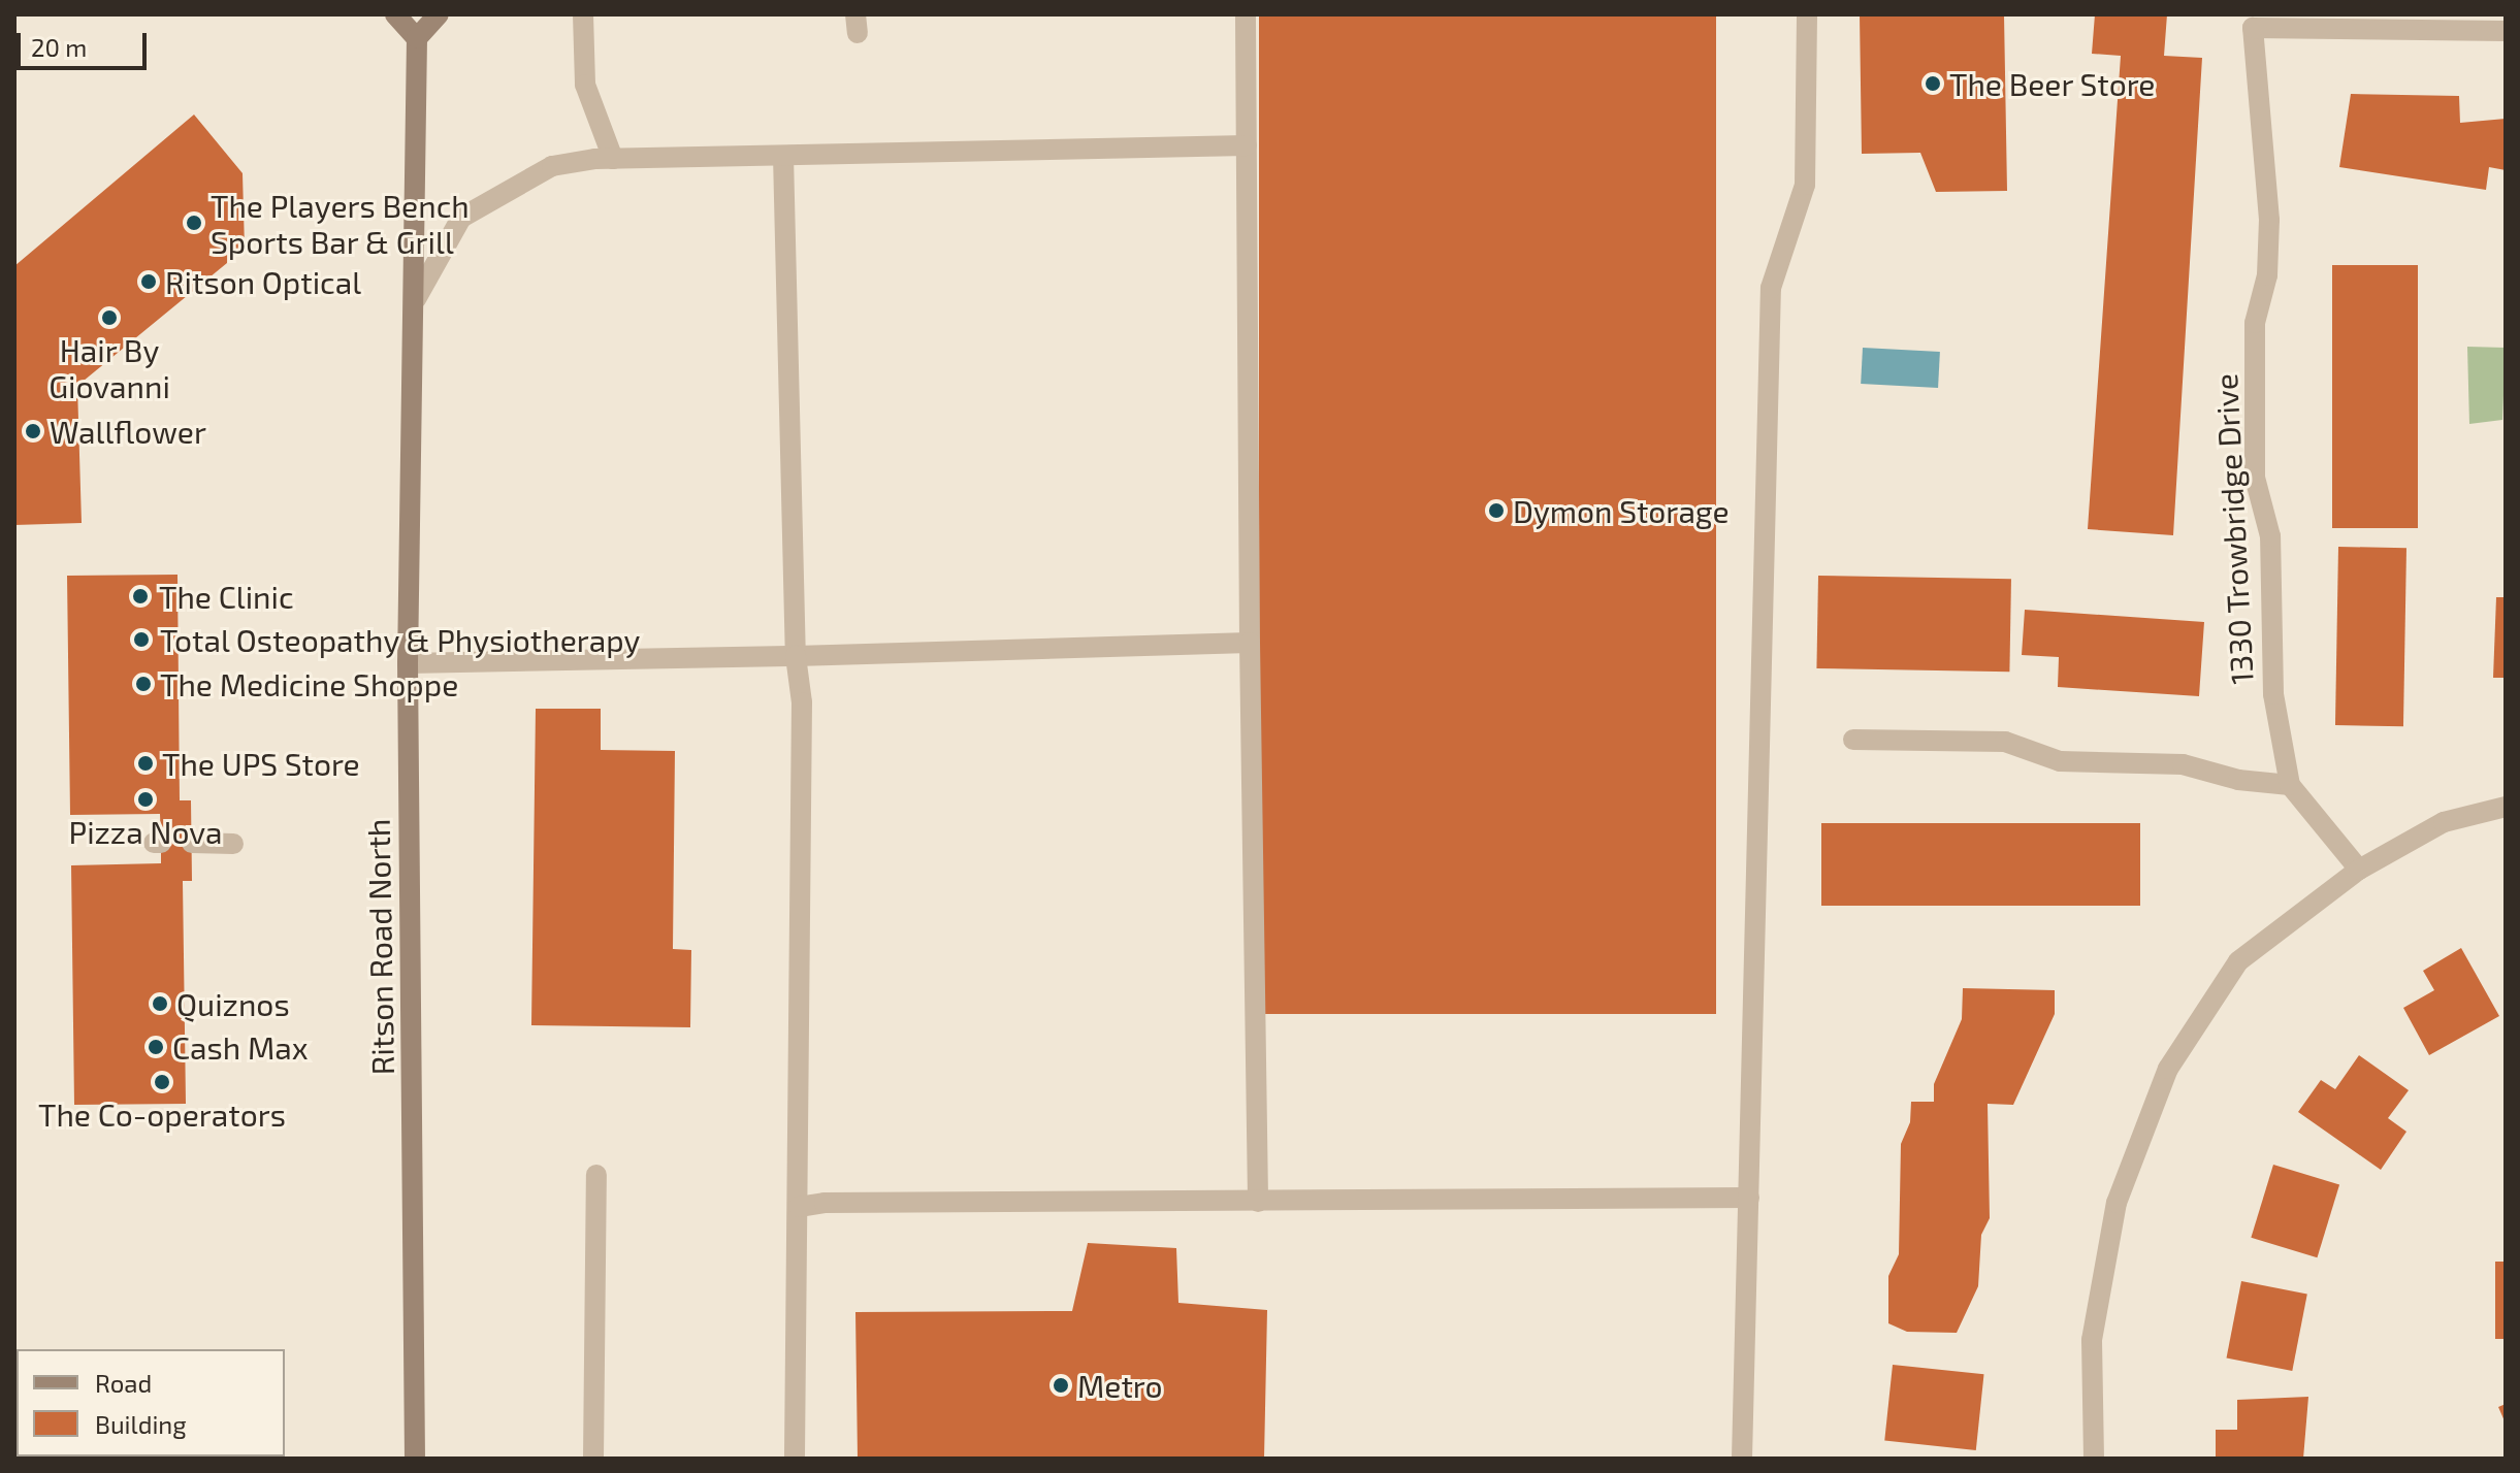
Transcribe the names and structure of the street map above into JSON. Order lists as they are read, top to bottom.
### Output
{
  "streets": {
    "main road": ["Ritson Road North"],
    "street": ["1330 Trowbridge Drive"]
  },
  "places": [
    "The Beer Store",
    "The Players Bench Sports Bar & Grill",
    "Ritson Optical",
    "Hair By Giovanni",
    "Wallflower",
    "Dymon Storage",
    "The Clinic",
    "Total Osteopathy & Physiotherapy",
    "The Medicine Shoppe",
    "The UPS Store",
    "Pizza Nova",
    "Quiznos",
    "Cash Max",
    "The Co-operators",
    "Metro"
  ],
  "legend": ["Road", "Building"],
  "scale_bar": "20 m"
}
